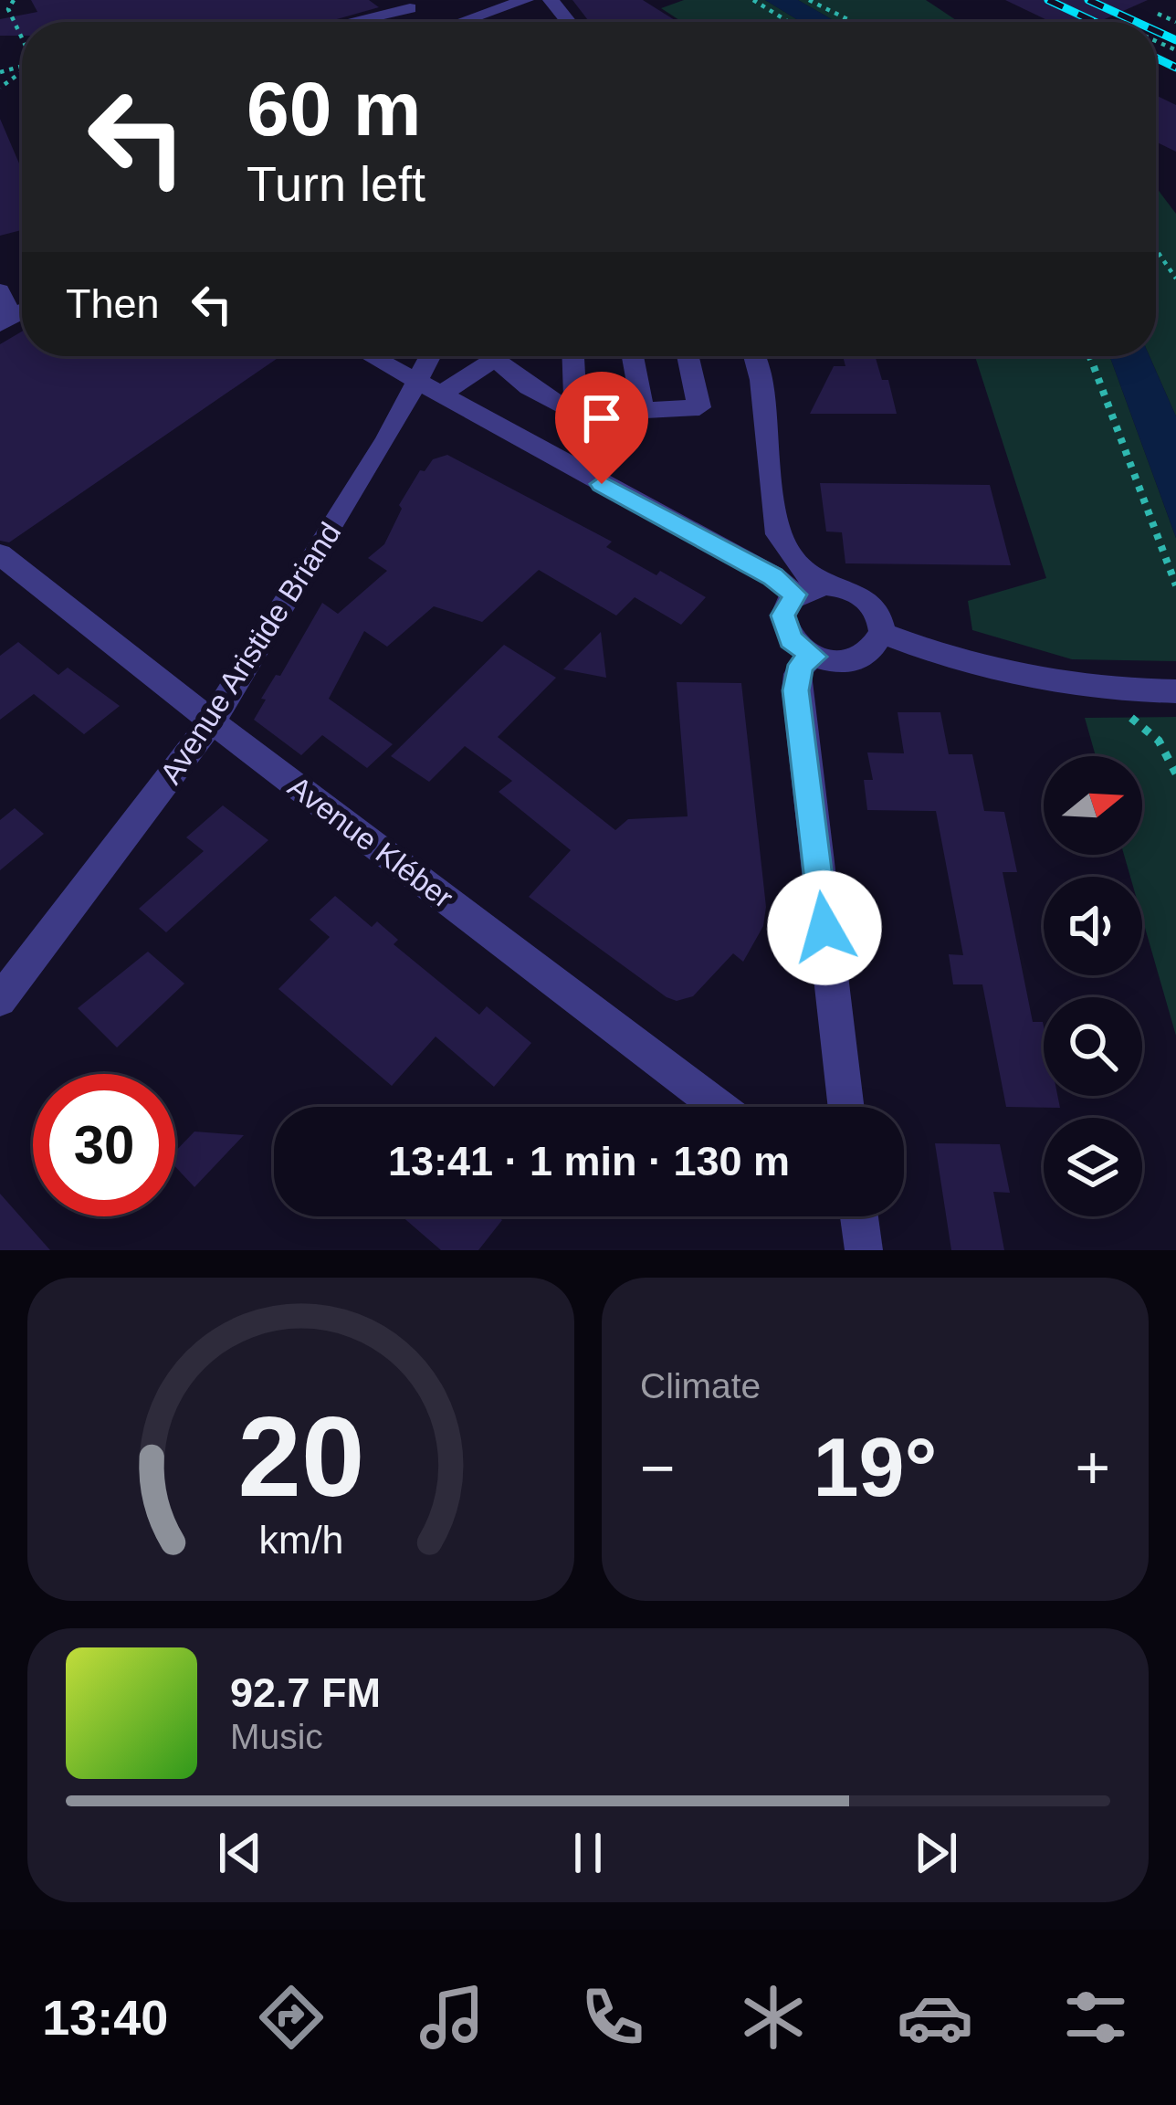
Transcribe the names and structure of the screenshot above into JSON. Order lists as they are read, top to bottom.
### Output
{
  "streets": {
    "street": ["Avenue Aristide Briand", "Avenue Kléber"]
  },
  "crossings": [
    ["Avenue Aristide Briand", "Avenue Kléber"]
  ],
  "north": "right",
  "page": {
    "turn": ["60 m", "Turn left"],
    "then": "Then",
    "limit": "30",
    "trip": "13:41 · 1 min · 130 m",
    "tile": "Climate",
    "heat": ["−", "19°", "+"],
    "song": ["92.7 FM", "Music"],
    "tabs": "13:40",
    "gauge": ["20", "km/h"]
  }
}
